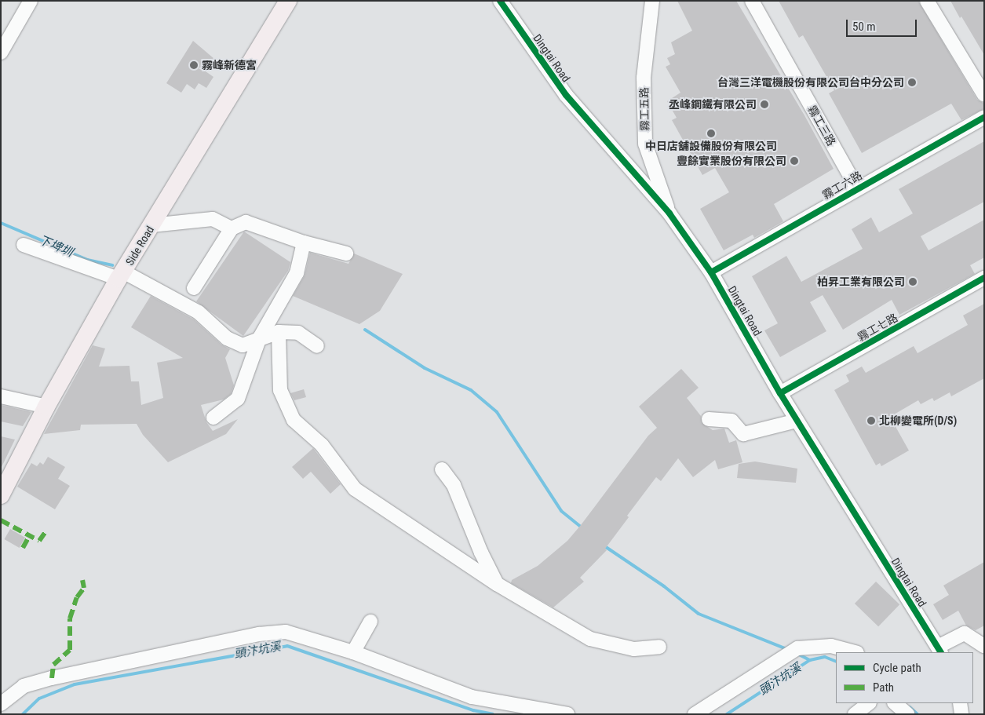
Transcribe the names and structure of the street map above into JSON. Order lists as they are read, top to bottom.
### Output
{
  "streets": {
    "main road": ["Side Road"],
    "street": [
      "Dingtai Road",
      "霧工五路",
      "霧工三路",
      "霧工六路",
      "霧工七路"
    ]
  },
  "crossings": [
    ["Dingtai Road", "霧工五路"],
    ["Dingtai Road", "霧工六路"],
    ["Dingtai Road", "霧工七路"],
    ["霧工三路", "霧工六路"]
  ],
  "water": ["下埤圳", "頭汴坑溪"],
  "places": [
    "霧峰新德宮",
    "台灣三洋電機股份有限公司台中分公司",
    "丞峰鋼鐵有限公司",
    "中日店舖設備股份有限公司",
    "豐餘實業股份有限公司",
    "柏昇工業有限公司",
    "北柳變電所(D/S)"
  ],
  "legend": ["Cycle path", "Path"],
  "scale_bar": "50 m"
}
